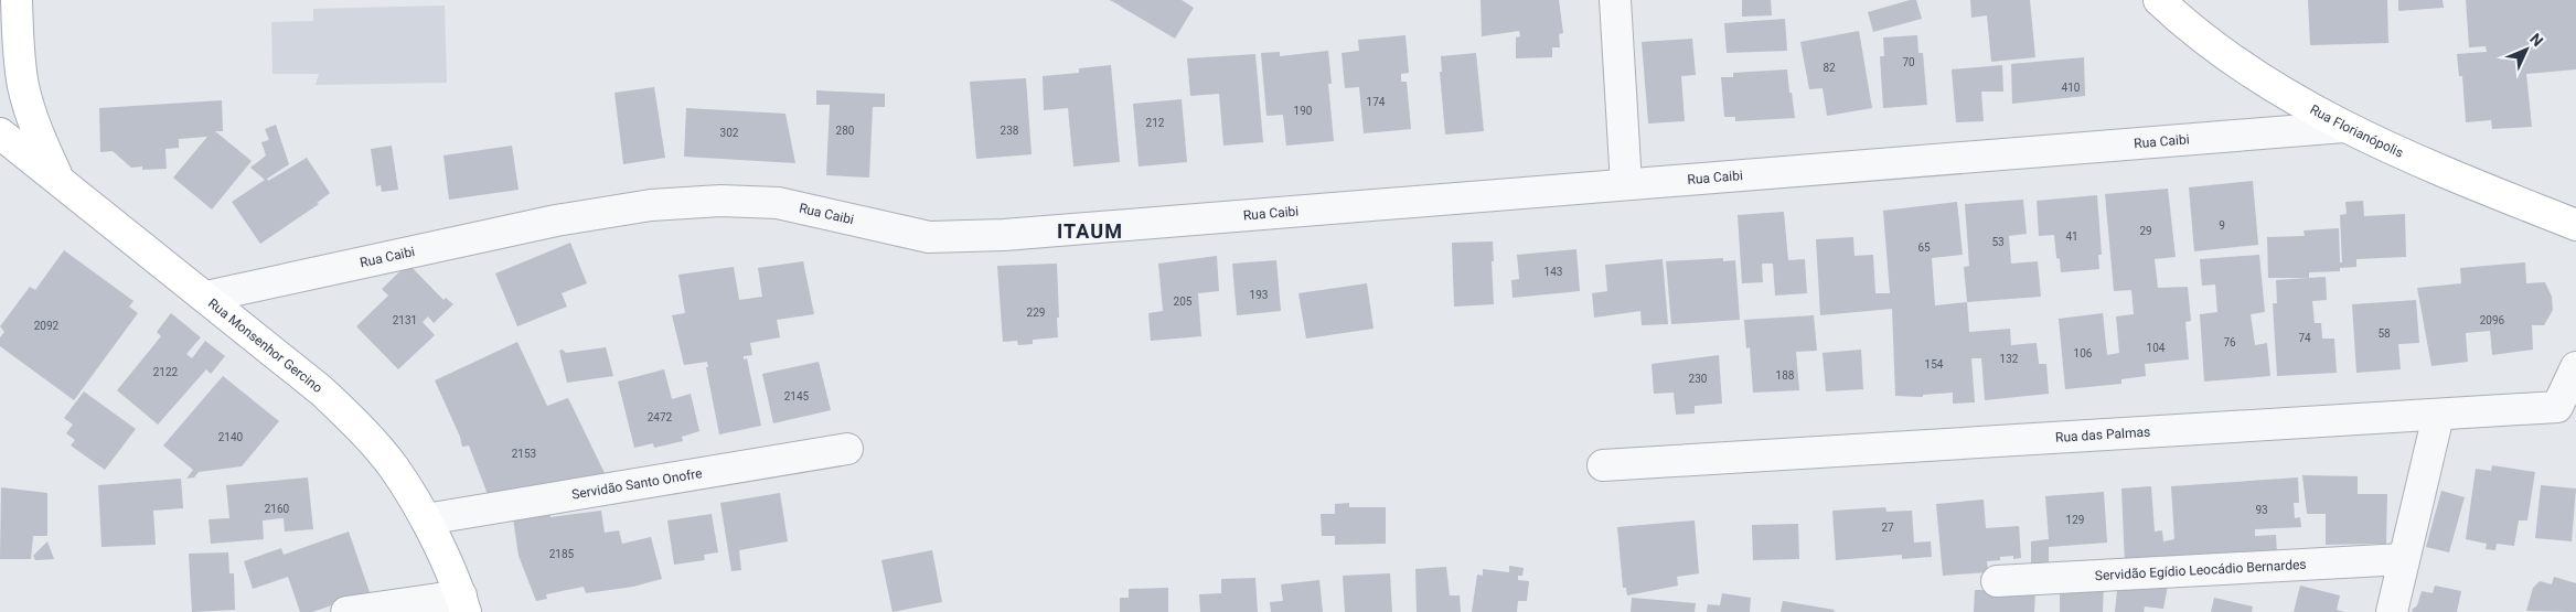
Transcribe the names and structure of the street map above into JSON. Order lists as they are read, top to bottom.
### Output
{
  "streets": {
    "main road": ["Rua Florianópolis", "Rua Monsenhor Gercino"],
    "street": [
      "Rua Caibi",
      "Rua das Palmas",
      "Servidão Santo Onofre",
      "Servidão Egídio Leocádio Bernardes"
    ]
  },
  "crossings": [
    ["Rua Florianópolis", "Rua Caibi"],
    ["Rua Caibi", "Rua Monsenhor Gercino"],
    ["Rua Monsenhor Gercino", "Servidão Santo Onofre"]
  ],
  "districts": ["ITAUM"],
  "house_numbers": [
    "70",
    "82",
    "410",
    "174",
    "190",
    "212",
    "280",
    "238",
    "302",
    "9",
    "29",
    "41",
    "53",
    "65",
    "143",
    "193",
    "205",
    "229",
    "2131",
    "2096",
    "2092",
    "58",
    "74",
    "76",
    "104",
    "106",
    "132",
    "154",
    "2122",
    "188",
    "230",
    "2145",
    "2472",
    "2140",
    "2153",
    "2160",
    "93",
    "129",
    "27",
    "2185"
  ],
  "north": "top right"
}
